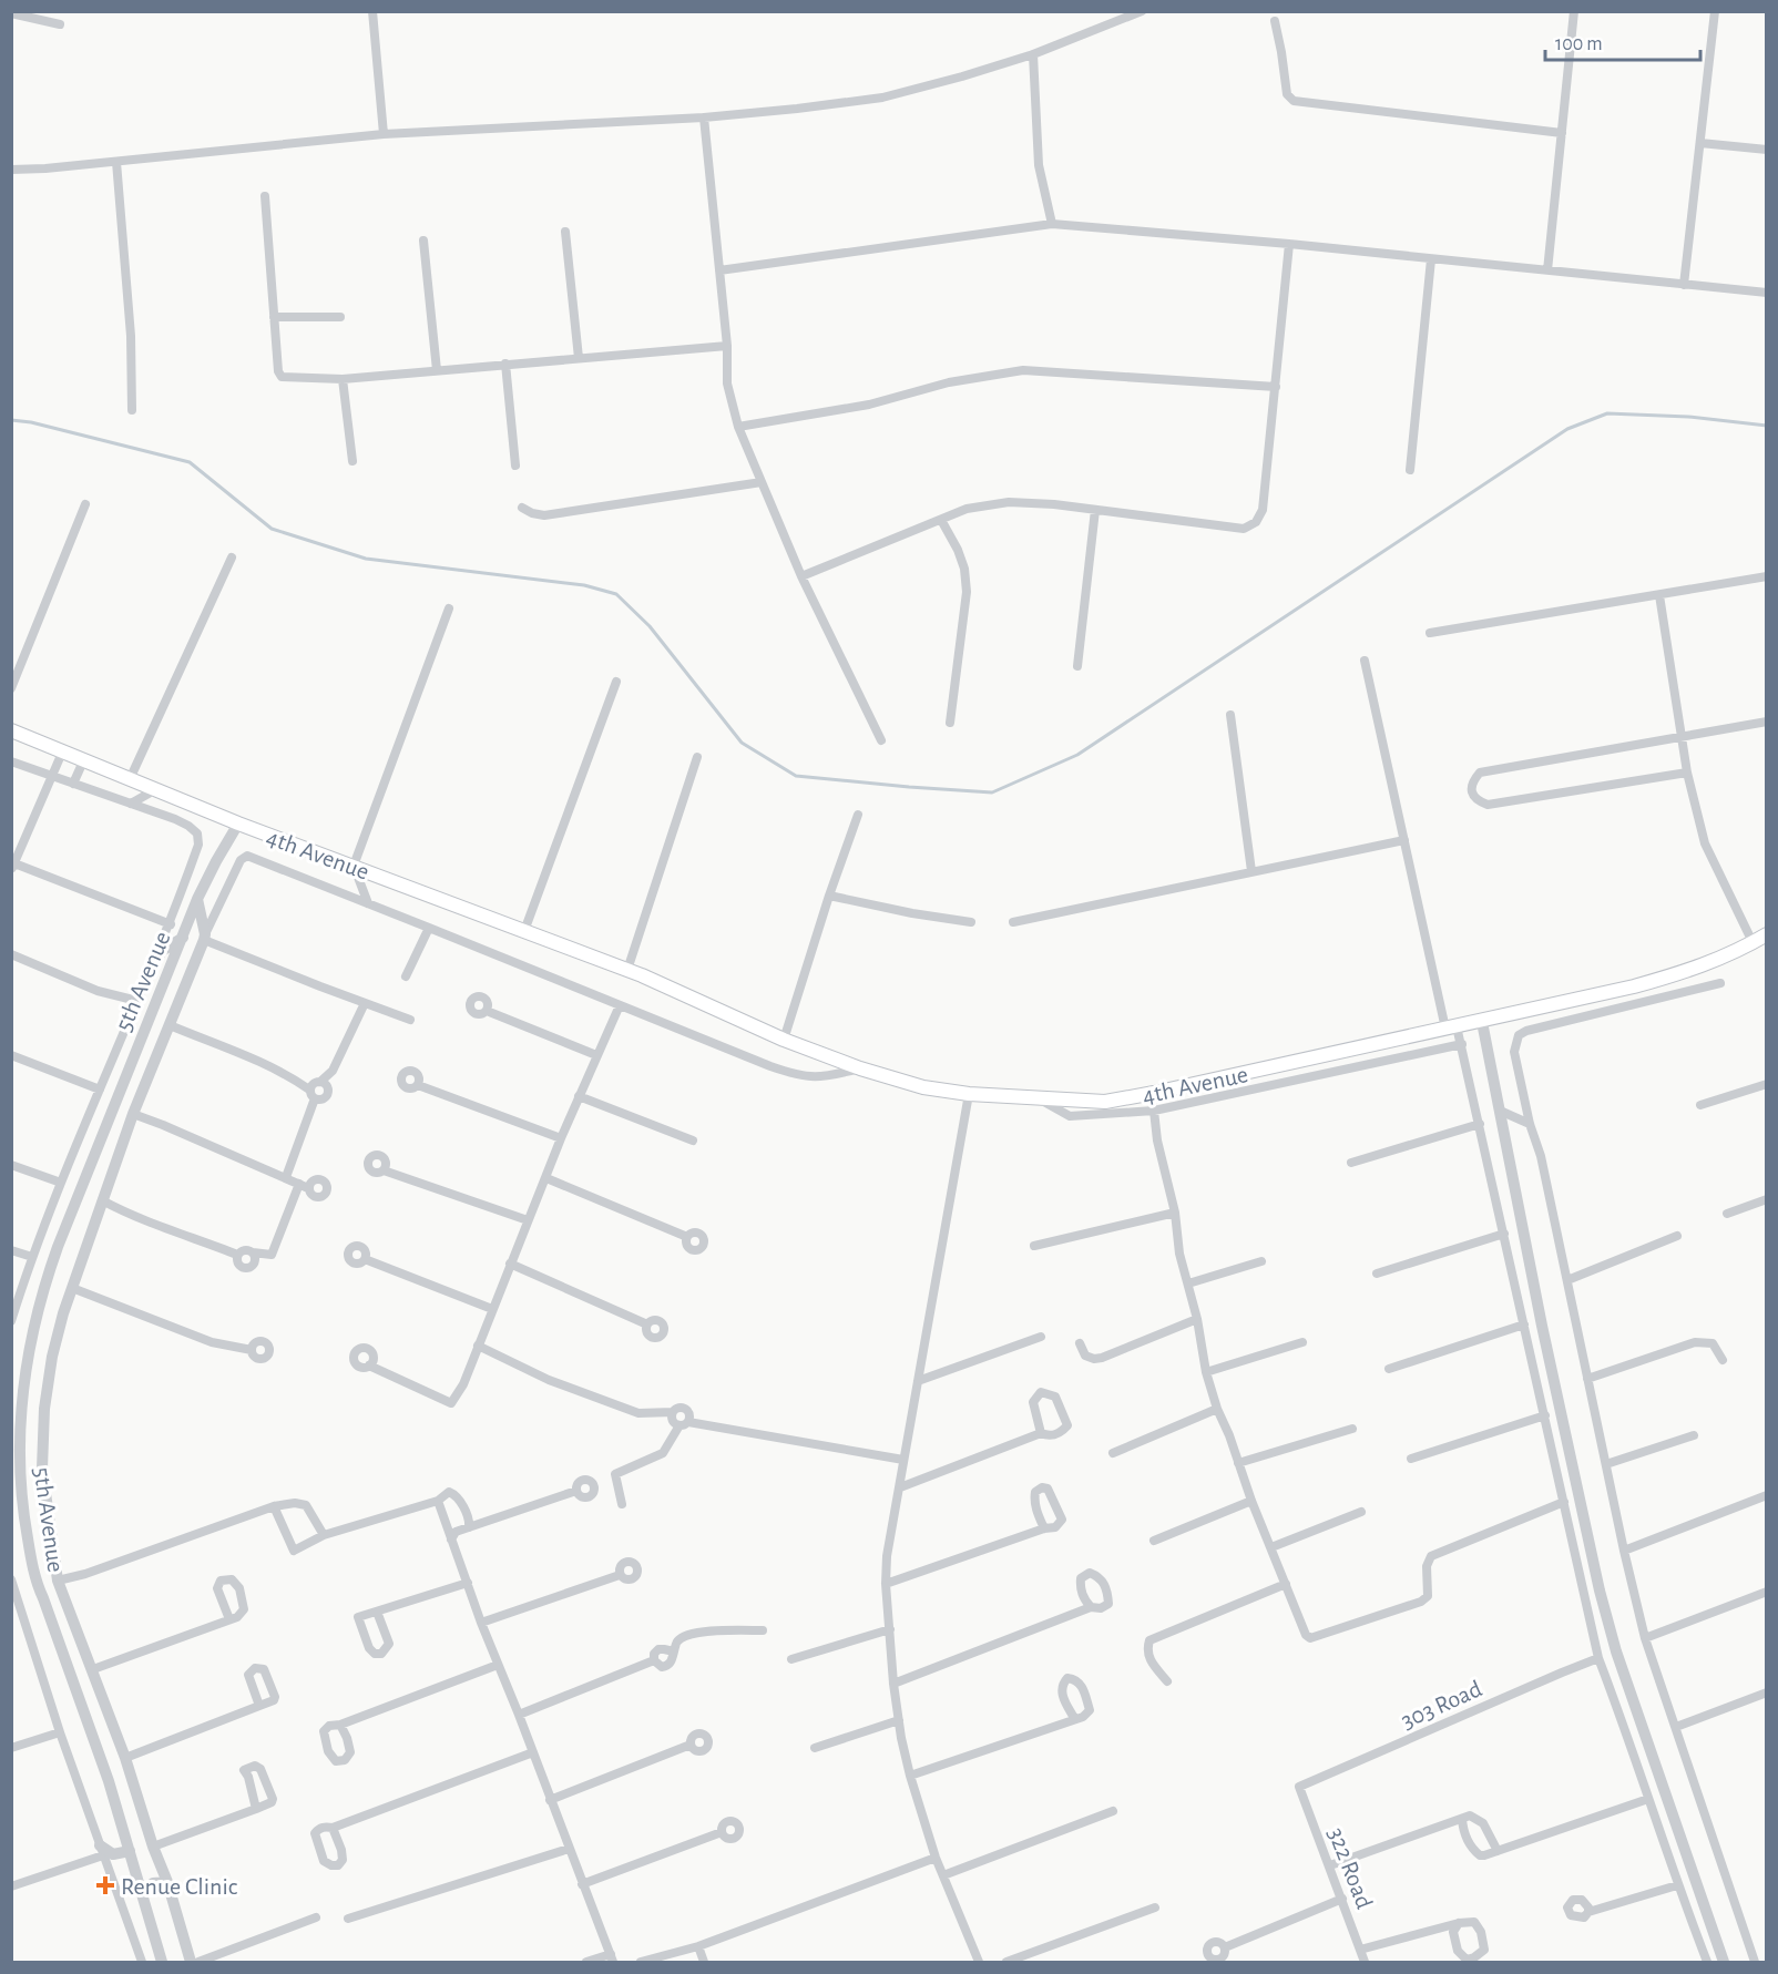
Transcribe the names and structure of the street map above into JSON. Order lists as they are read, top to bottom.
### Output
{
  "streets": {
    "main road": ["4th Avenue"],
    "street": ["5th Avenue", "303 Road", "322 Road"]
  },
  "crossings": [
    ["4th Avenue", "5th Avenue"],
    ["303 Road", "322 Road"]
  ],
  "places": {
    "health": ["Renue Clinic"]
  },
  "scale_bar": "100 m"
}
